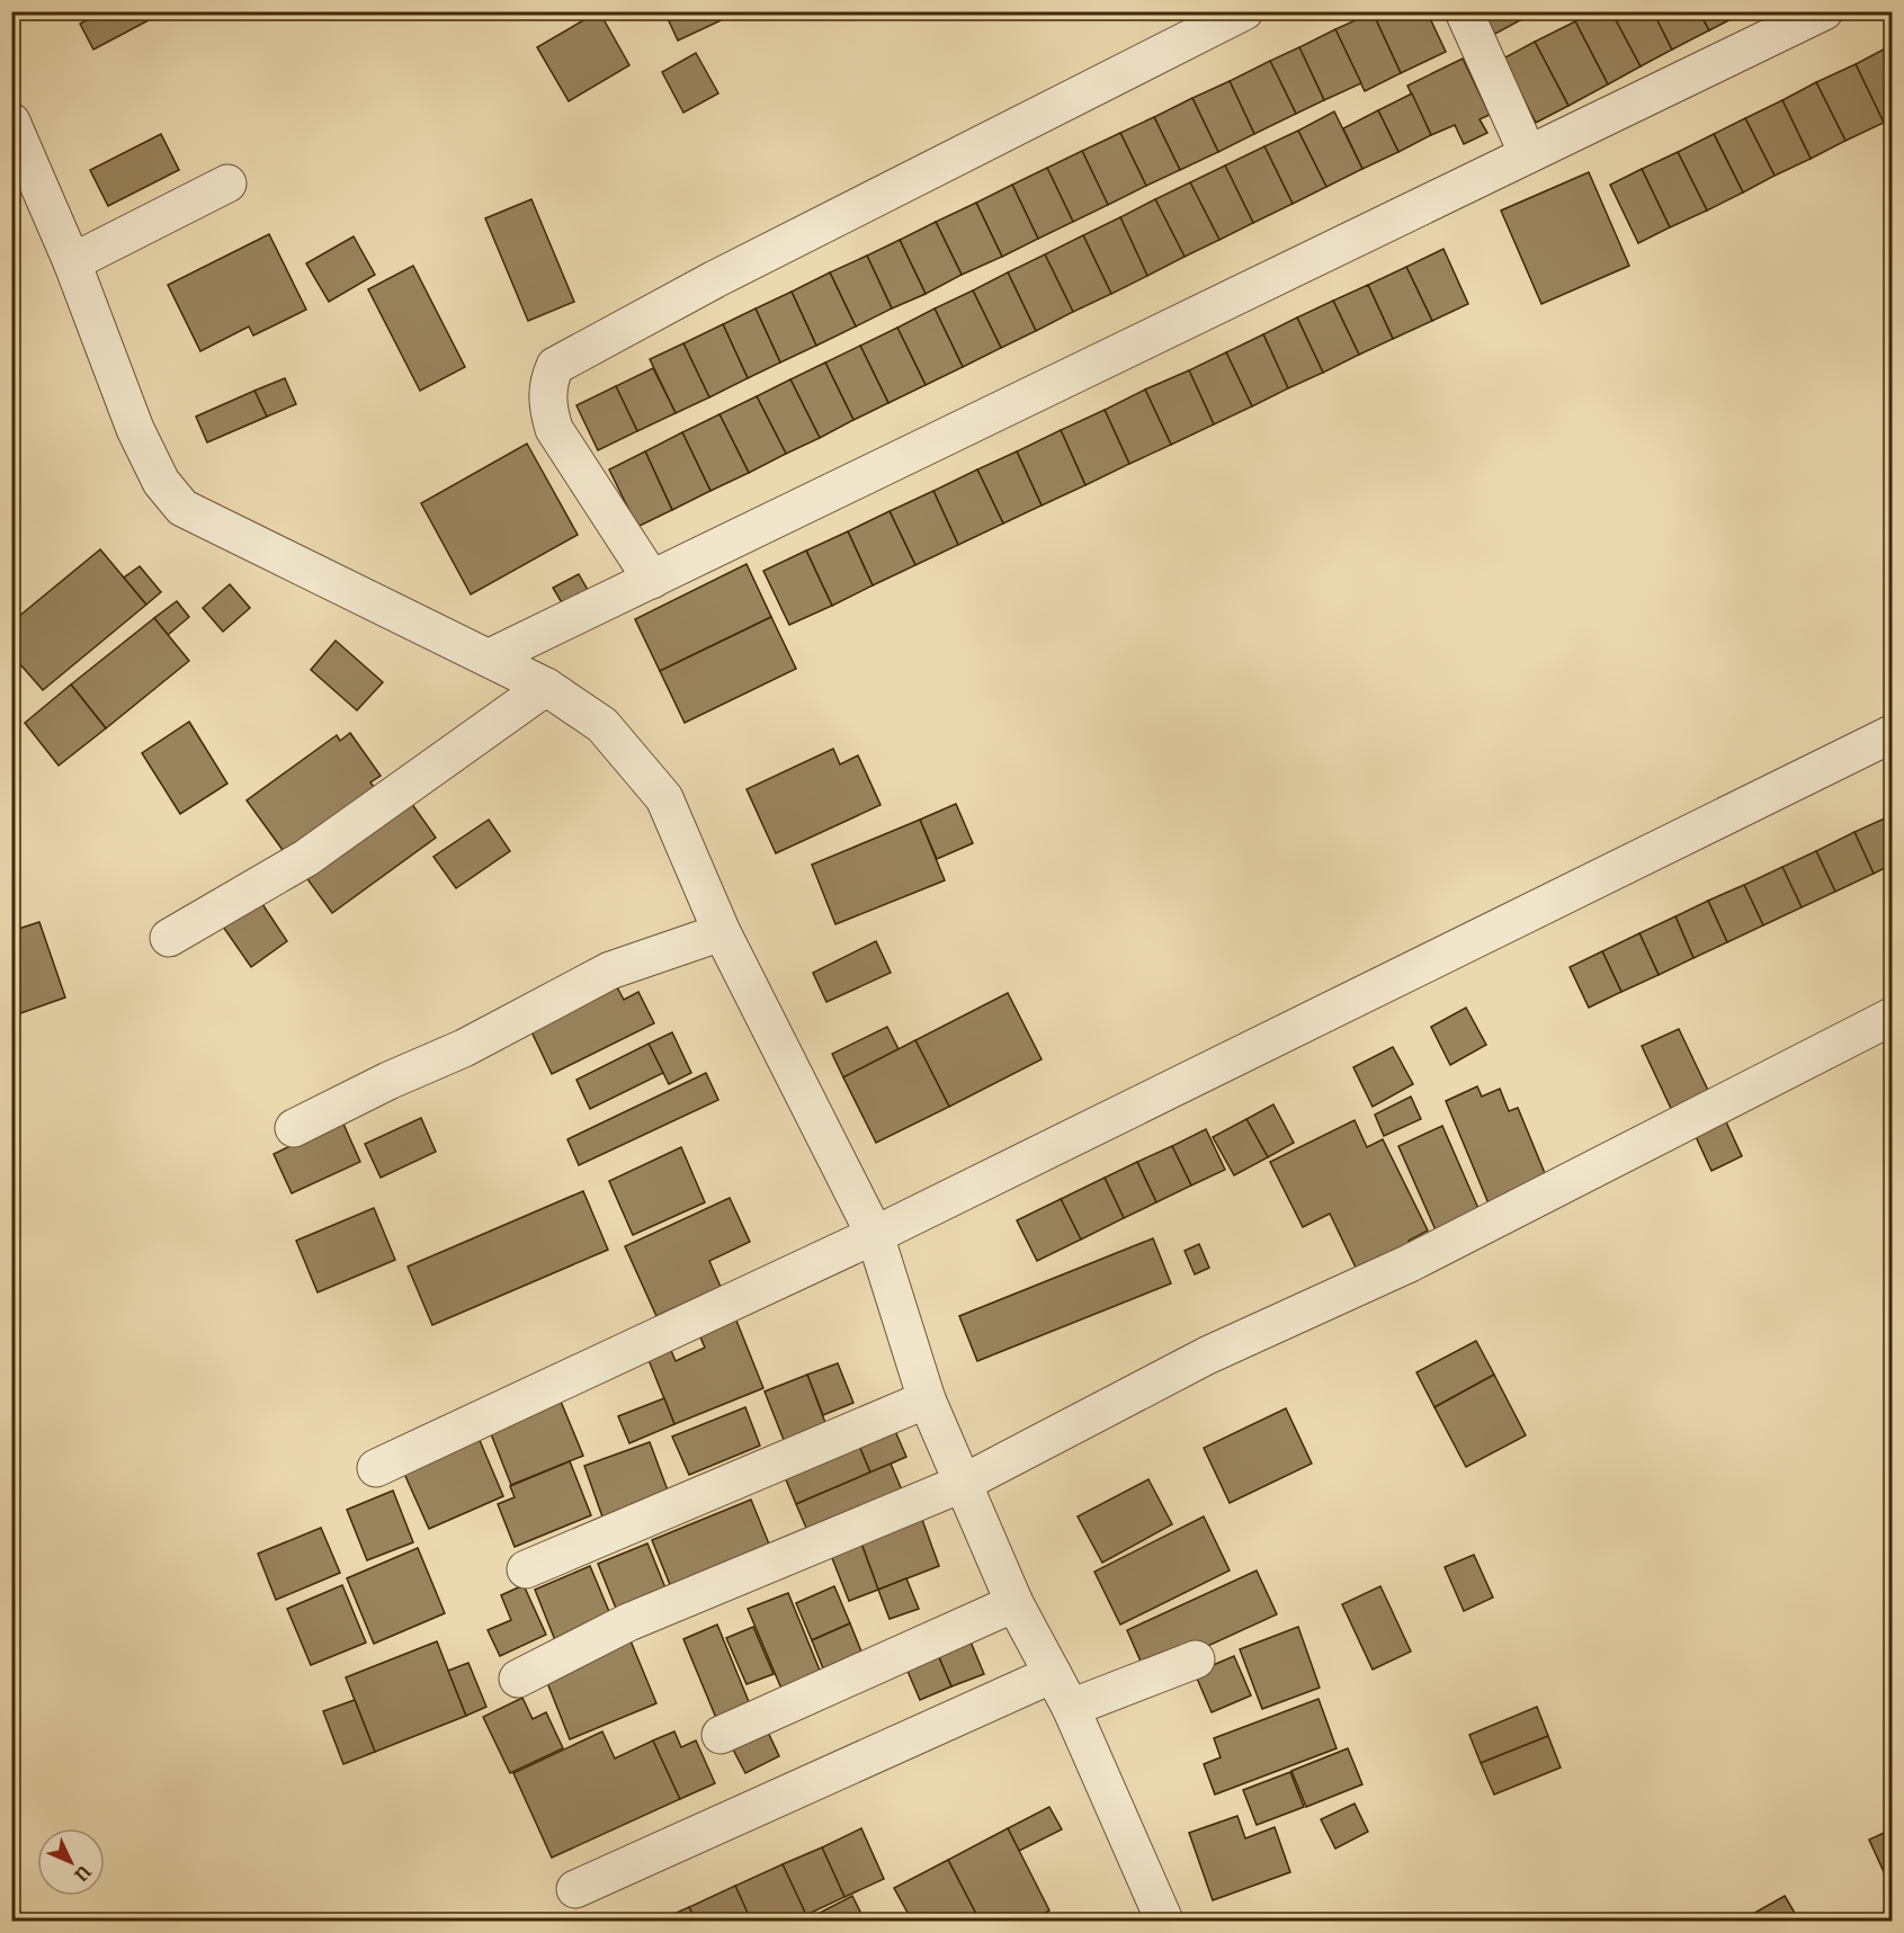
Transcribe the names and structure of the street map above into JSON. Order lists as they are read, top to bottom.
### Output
{
  "north": "bottom right"
}
